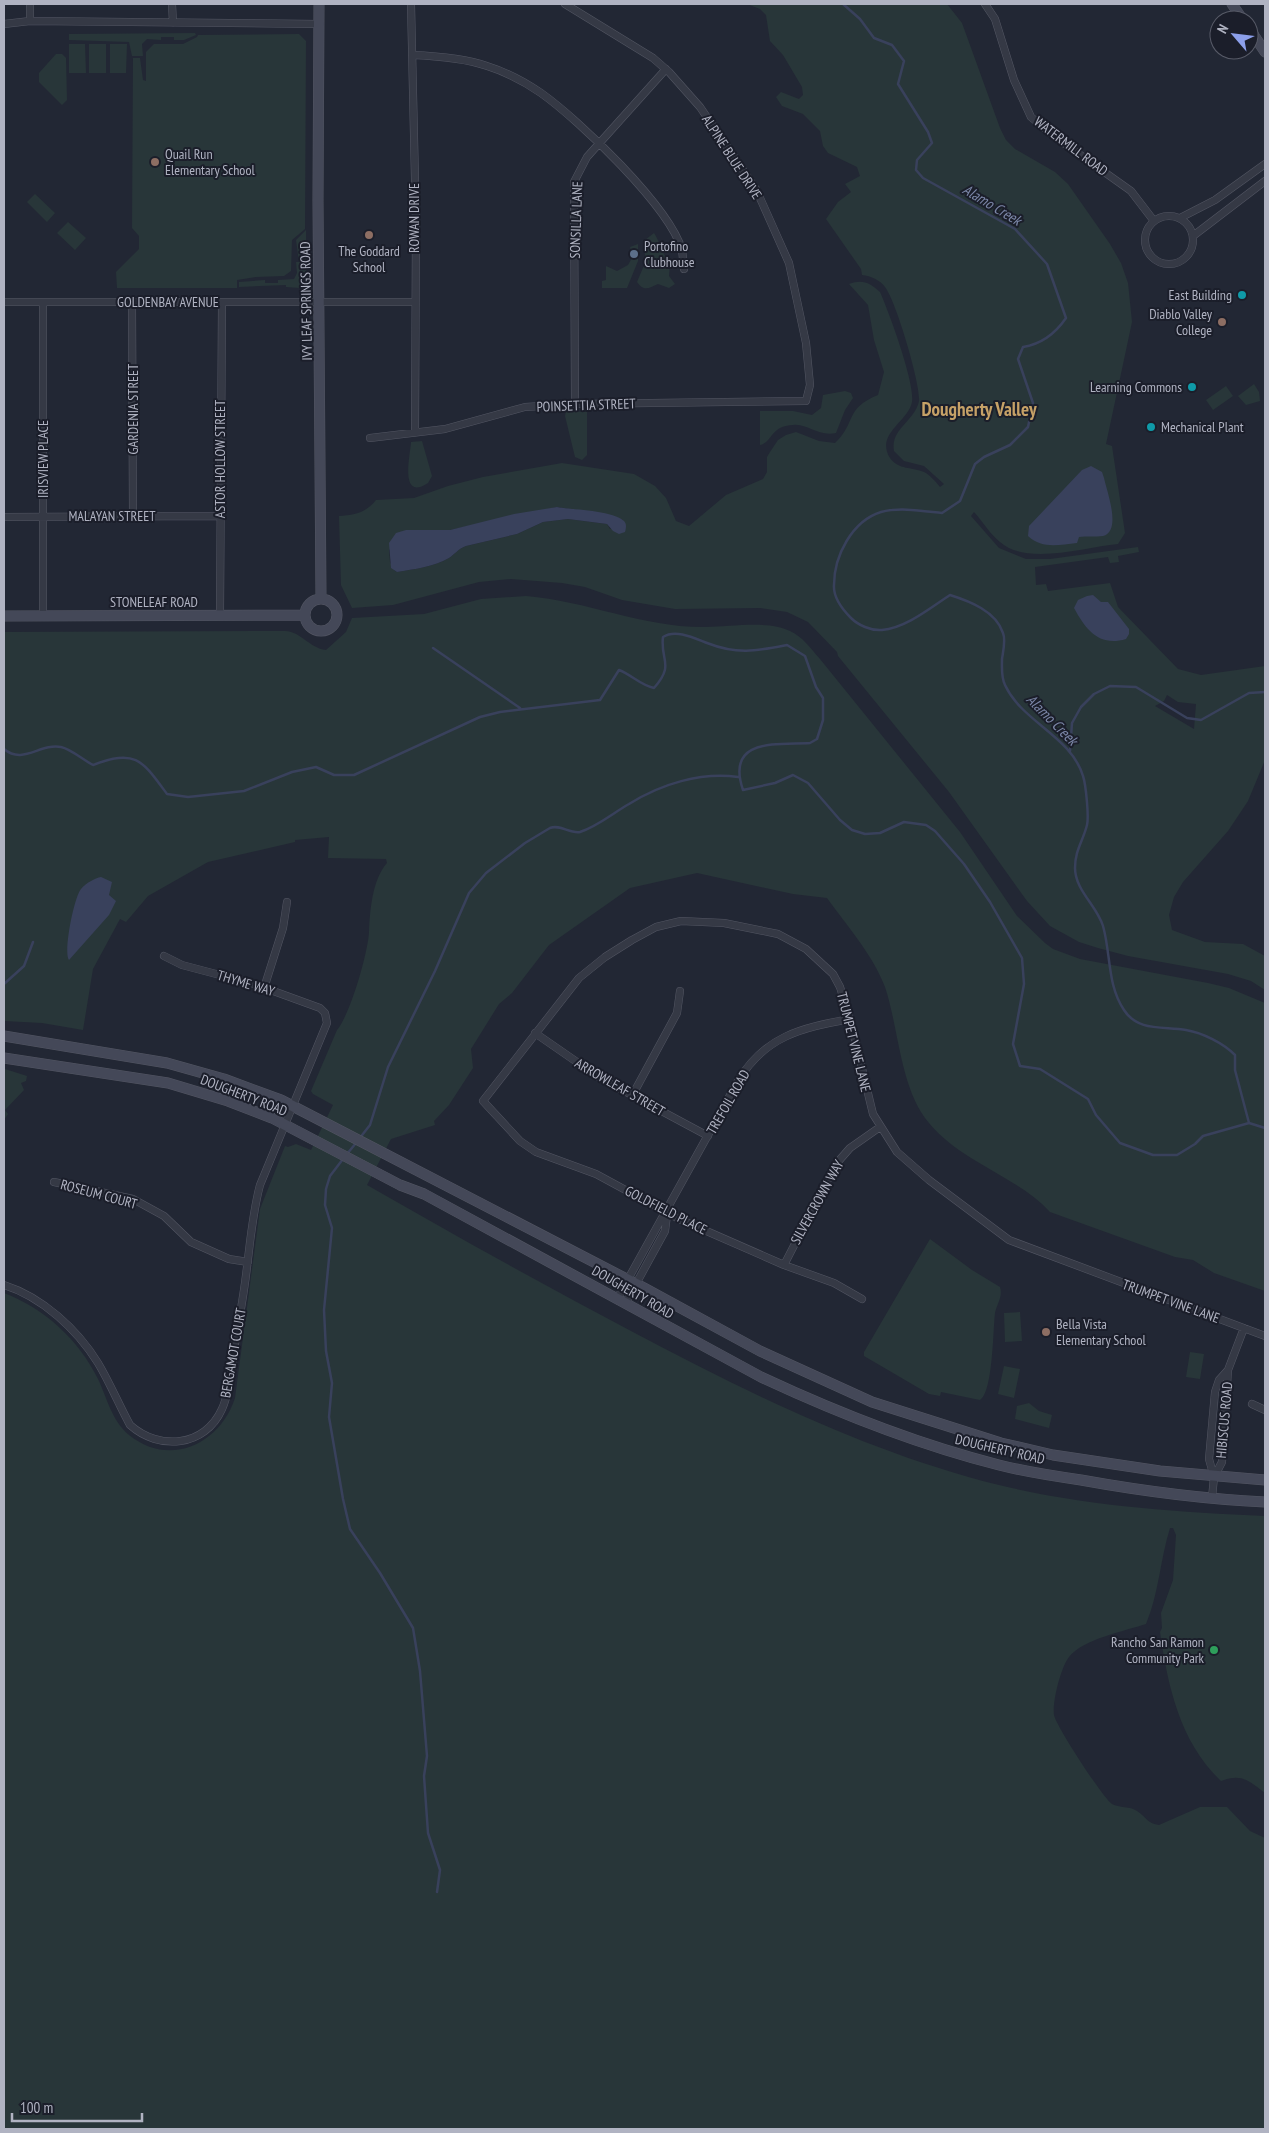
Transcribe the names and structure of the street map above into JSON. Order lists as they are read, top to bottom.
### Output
{
  "streets": {
    "main road": ["IVY LEAF SPRINGS ROAD", "STONELEAF ROAD", "DOUGHERTY ROAD"],
    "street": [
      "WATERMILL ROAD",
      "ALPINE BLUE DRIVE",
      "ROWAN DRIVE",
      "SONSILLA LANE",
      "GOLDENBAY AVENUE",
      "POINSETTIA STREET",
      "GARDENIA STREET",
      "IRISVIEW PLACE",
      "ASTOR HOLLOW STREET",
      "MALAYAN STREET",
      "THYME WAY",
      "TRUMPET VINE LANE",
      "ARROWLEAF STREET",
      "TREFOIL ROAD",
      "ROSEUM COURT",
      "SILVERCROWN WAY",
      "GOLDFIELD PLACE",
      "BERGAMOT COURT",
      "HIBISCUS ROAD"
    ]
  },
  "crossings": [
    ["ALPINE BLUE DRIVE", "SONSILLA LANE"],
    ["ALPINE BLUE DRIVE", "POINSETTIA STREET"],
    ["ROWAN DRIVE", "GOLDENBAY AVENUE"],
    ["ROWAN DRIVE", "POINSETTIA STREET"],
    ["SONSILLA LANE", "POINSETTIA STREET"],
    ["IVY LEAF SPRINGS ROAD", "GOLDENBAY AVENUE"],
    ["IVY LEAF SPRINGS ROAD", "STONELEAF ROAD"],
    ["GOLDENBAY AVENUE", "GARDENIA STREET"],
    ["GOLDENBAY AVENUE", "IRISVIEW PLACE"],
    ["GOLDENBAY AVENUE", "ASTOR HOLLOW STREET"],
    ["GARDENIA STREET", "MALAYAN STREET"],
    ["IRISVIEW PLACE", "MALAYAN STREET"],
    ["IRISVIEW PLACE", "STONELEAF ROAD"],
    ["ASTOR HOLLOW STREET", "MALAYAN STREET"],
    ["ASTOR HOLLOW STREET", "STONELEAF ROAD"],
    ["THYME WAY", "BERGAMOT COURT"],
    ["TRUMPET VINE LANE", "ARROWLEAF STREET"],
    ["TRUMPET VINE LANE", "TREFOIL ROAD"],
    ["TRUMPET VINE LANE", "SILVERCROWN WAY"],
    ["TRUMPET VINE LANE", "GOLDFIELD PLACE"],
    ["TRUMPET VINE LANE", "HIBISCUS ROAD"],
    ["ARROWLEAF STREET", "TREFOIL ROAD"],
    ["DOUGHERTY ROAD", "TREFOIL ROAD"],
    ["DOUGHERTY ROAD", "BERGAMOT COURT"],
    ["DOUGHERTY ROAD", "HIBISCUS ROAD"],
    ["TREFOIL ROAD", "GOLDFIELD PLACE"],
    ["ROSEUM COURT", "BERGAMOT COURT"],
    ["SILVERCROWN WAY", "GOLDFIELD PLACE"]
  ],
  "districts": ["Dougherty Valley"],
  "water": ["Alamo Creek"],
  "places": [
    "Quail Run Elementary School",
    "The Goddard School",
    "Portofino Clubhouse",
    "East Building",
    "Diablo Valley College",
    "Learning Commons",
    "Mechanical Plant",
    "Bella Vista Elementary School",
    "Rancho San Ramon Community Park"
  ],
  "scale_bar": "100 m",
  "north": "top left"
}
